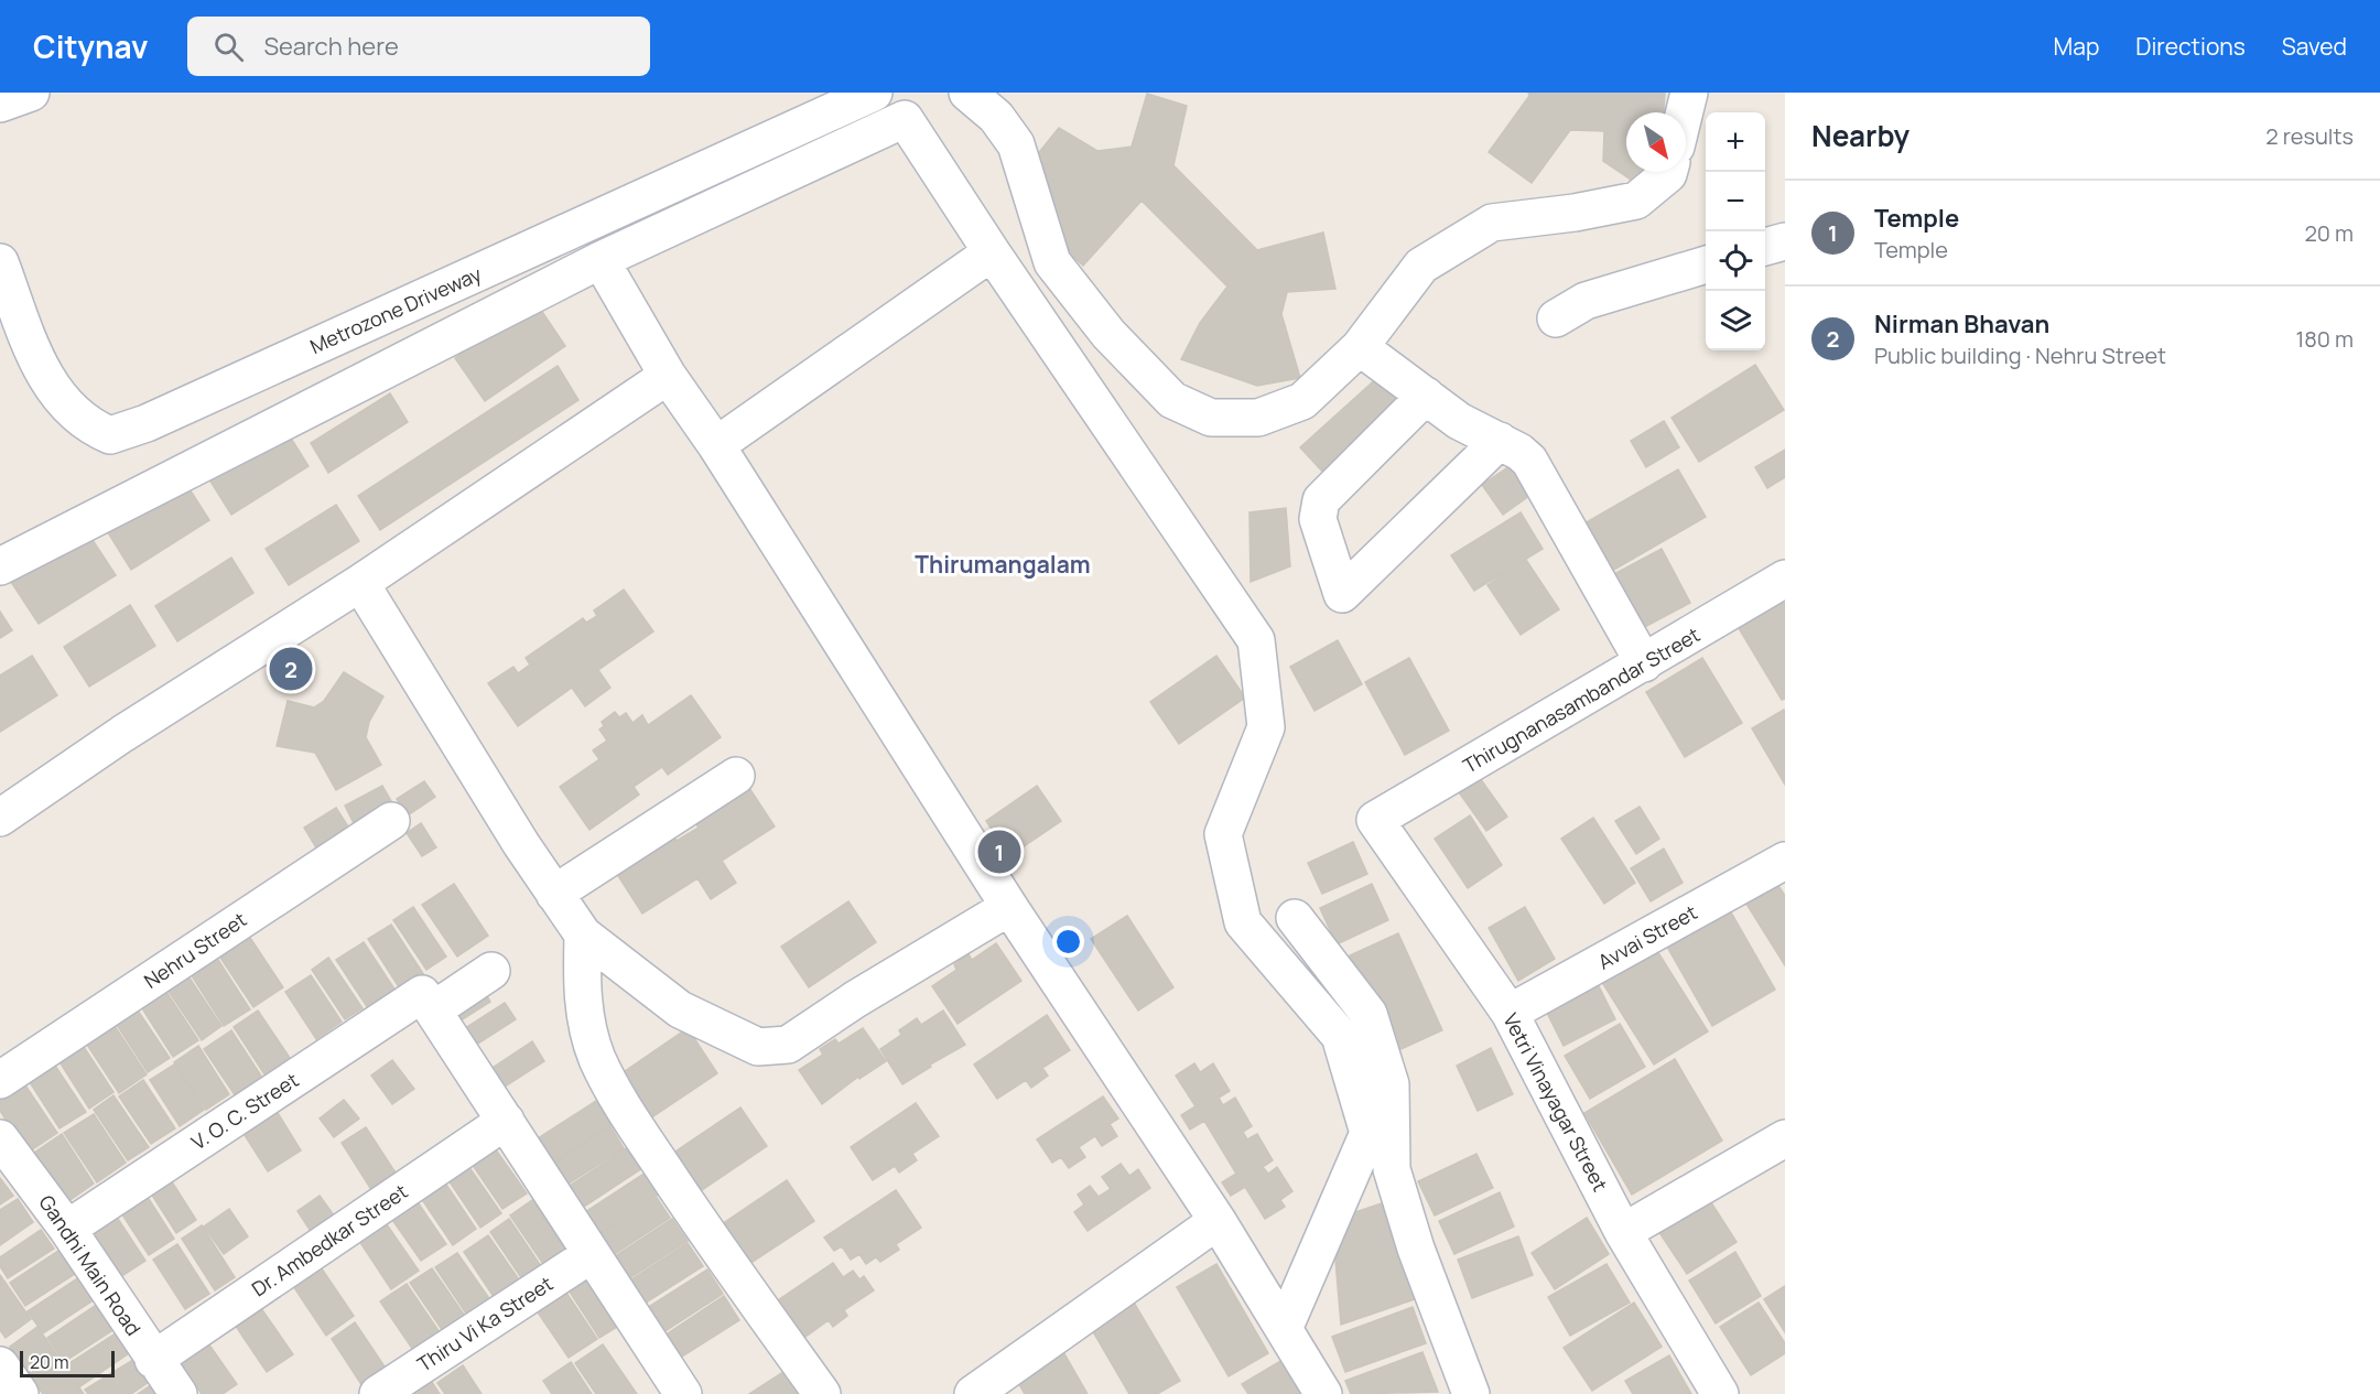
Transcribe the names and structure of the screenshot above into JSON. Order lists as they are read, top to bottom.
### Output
{
  "streets": {
    "street": [
      "Metrozone Driveway",
      "Thirugnanasambandar Street",
      "Avvai Street",
      "Nehru Street",
      "Vetri Vinayagar Street",
      "V. O. C. Street",
      "Dr. Ambedkar Street",
      "Gandhi Main Road",
      "Thiru Vi Ka Street"
    ]
  },
  "crossings": [
    ["Thirugnanasambandar Street", "Vetri Vinayagar Street"],
    ["Avvai Street", "Vetri Vinayagar Street"],
    ["V. O. C. Street", "Gandhi Main Road"],
    ["Dr. Ambedkar Street", "Gandhi Main Road"]
  ],
  "districts": ["Thirumangalam"],
  "scale_bar": "20 m",
  "north": "bottom right",
  "page": {
    "header": "Citynav",
    "search": "Search here",
    "nav": ["Map", "Directions", "Saved"],
    "heading": ["Nearby", "2 results"],
    "map_buttons": ["+", "−"],
    "list": [
      {
        "mark": "1",
        "name": "Temple",
        "note": "Temple",
        "value": "20 m"
      },
      {
        "mark": "2",
        "name": "Nirman Bhavan",
        "note": "Public building · Nehru Street",
        "value": "180 m"
      }
    ],
    "pins": ["2", "1"],
    "scale": "20 m"
  }
}
